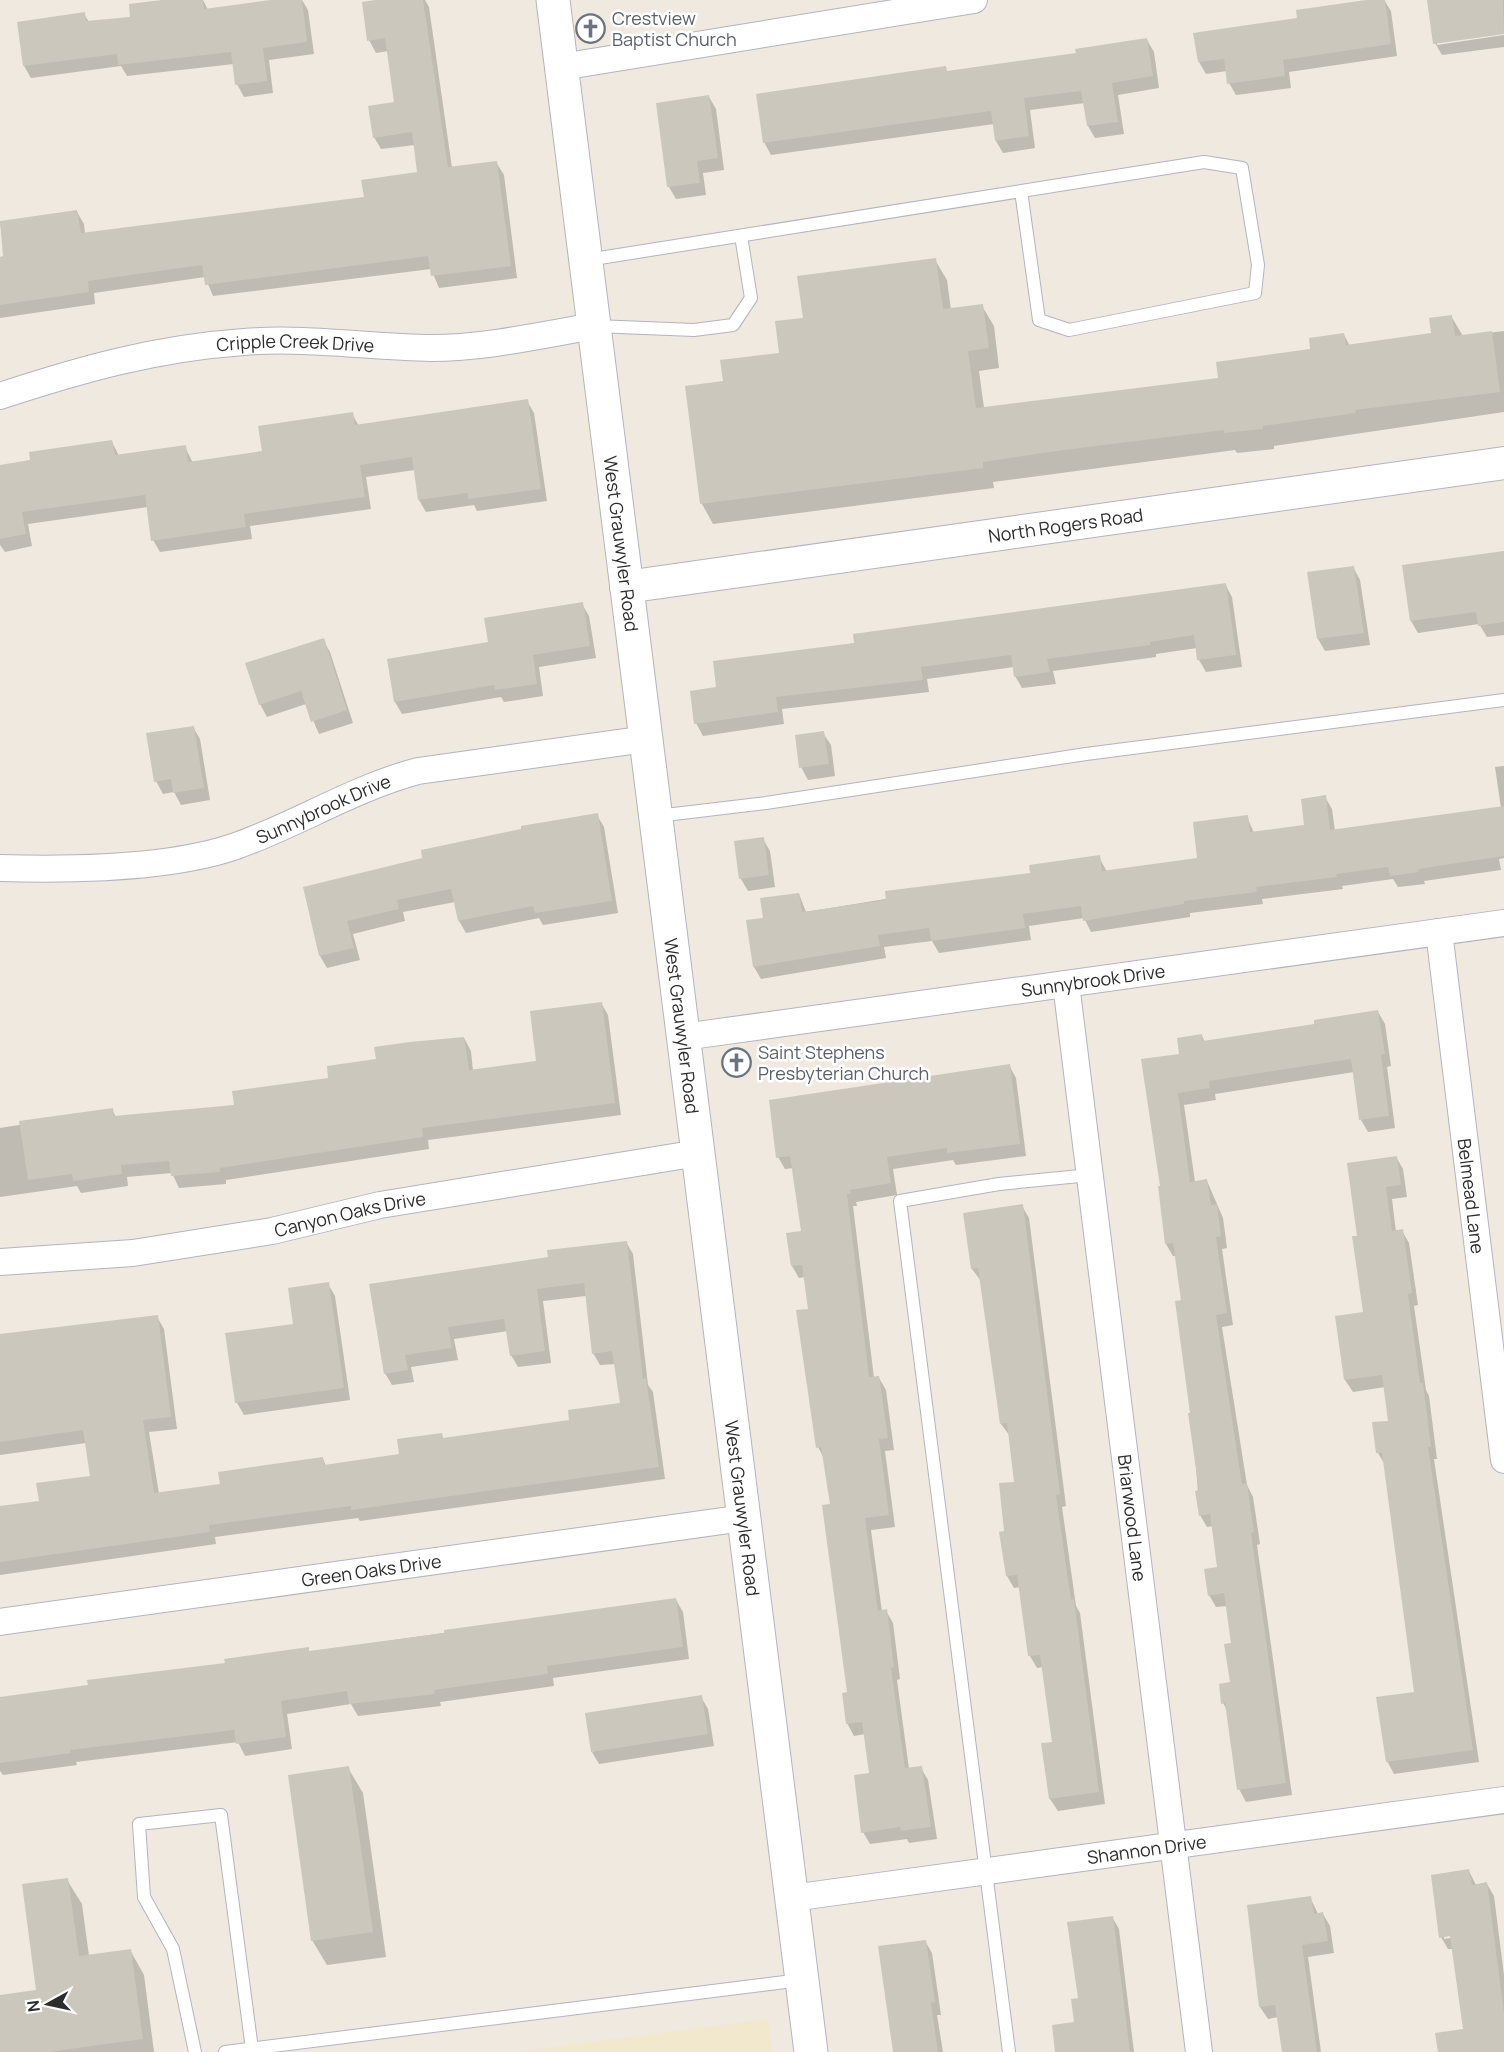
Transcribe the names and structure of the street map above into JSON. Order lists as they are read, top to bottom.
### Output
{
  "streets": {
    "main road": ["West Grauwyler Road"],
    "street": [
      "Cripple Creek Drive",
      "North Rogers Road",
      "Sunnybrook Drive",
      "Belmead Lane",
      "Canyon Oaks Drive",
      "Briarwood Lane",
      "Green Oaks Drive",
      "Shannon Drive"
    ]
  },
  "crossings": [
    ["Cripple Creek Drive", "West Grauwyler Road"],
    ["North Rogers Road", "West Grauwyler Road"],
    ["West Grauwyler Road", "Sunnybrook Drive"],
    ["West Grauwyler Road", "Canyon Oaks Drive"],
    ["West Grauwyler Road", "Green Oaks Drive"],
    ["West Grauwyler Road", "Shannon Drive"],
    ["Sunnybrook Drive", "Belmead Lane"],
    ["Sunnybrook Drive", "Briarwood Lane"],
    ["Briarwood Lane", "Shannon Drive"]
  ],
  "places": {
    "church": ["Crestview Baptist Church", "Saint Stephens Presbyterian Church"]
  },
  "north": "left"
}
